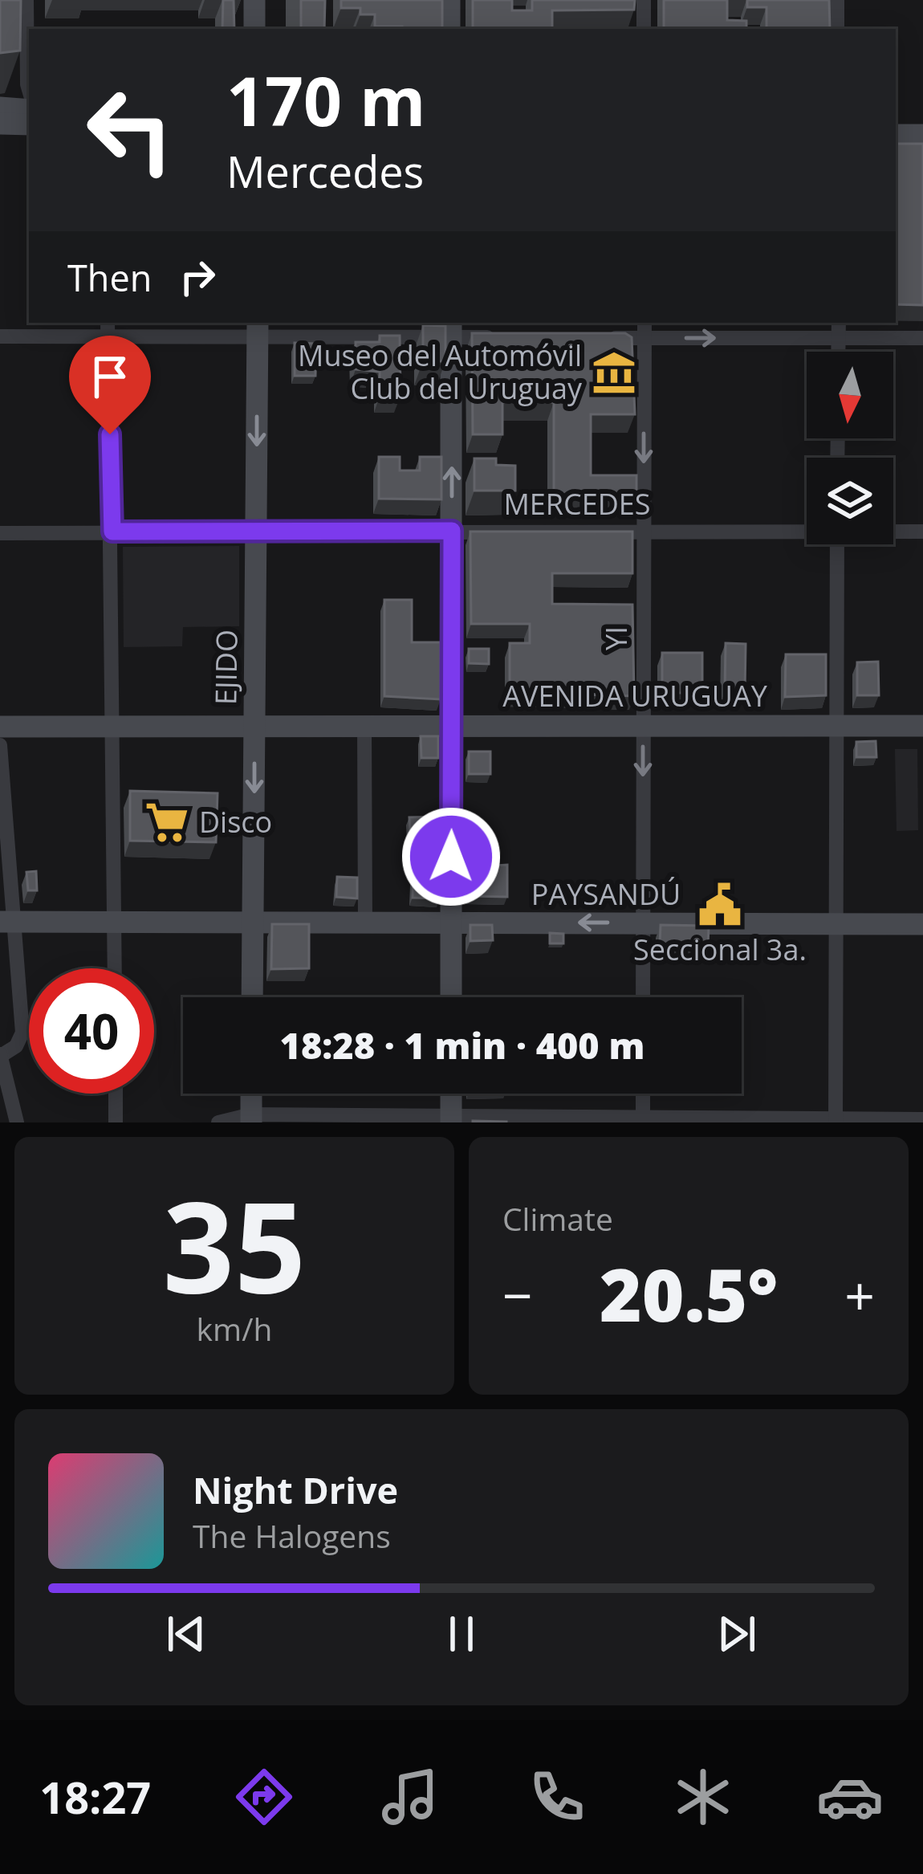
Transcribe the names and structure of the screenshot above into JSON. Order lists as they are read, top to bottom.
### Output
{
  "streets": {
    "street": [
      "MERCEDES",
      "YI",
      "EJIDO",
      "AVENIDA URUGUAY",
      "PAYSANDÚ"
    ]
  },
  "crossings": [
    ["MERCEDES", "YI"],
    ["MERCEDES", "EJIDO"],
    ["YI", "AVENIDA URUGUAY"],
    ["YI", "PAYSANDÚ"],
    ["EJIDO", "AVENIDA URUGUAY"],
    ["EJIDO", "PAYSANDÚ"]
  ],
  "one_way": ["YI"],
  "places": {
    "museum": ["Museo del Automóvil Club del Uruguay"],
    "supermarket": ["Disco"],
    "public building": ["Seccional 3a."]
  },
  "north": "bottom",
  "page": {
    "turn": ["170 m", "Mercedes"],
    "then": "Then",
    "limit": "40",
    "trip": "18:28 · 1 min · 400 m",
    "tile": [
      ["35", "km/h"],
      "Climate"
    ],
    "heat": ["−", "20.5°", "+"],
    "song": ["Night Drive", "The Halogens"],
    "tabs": "18:27"
  }
}
